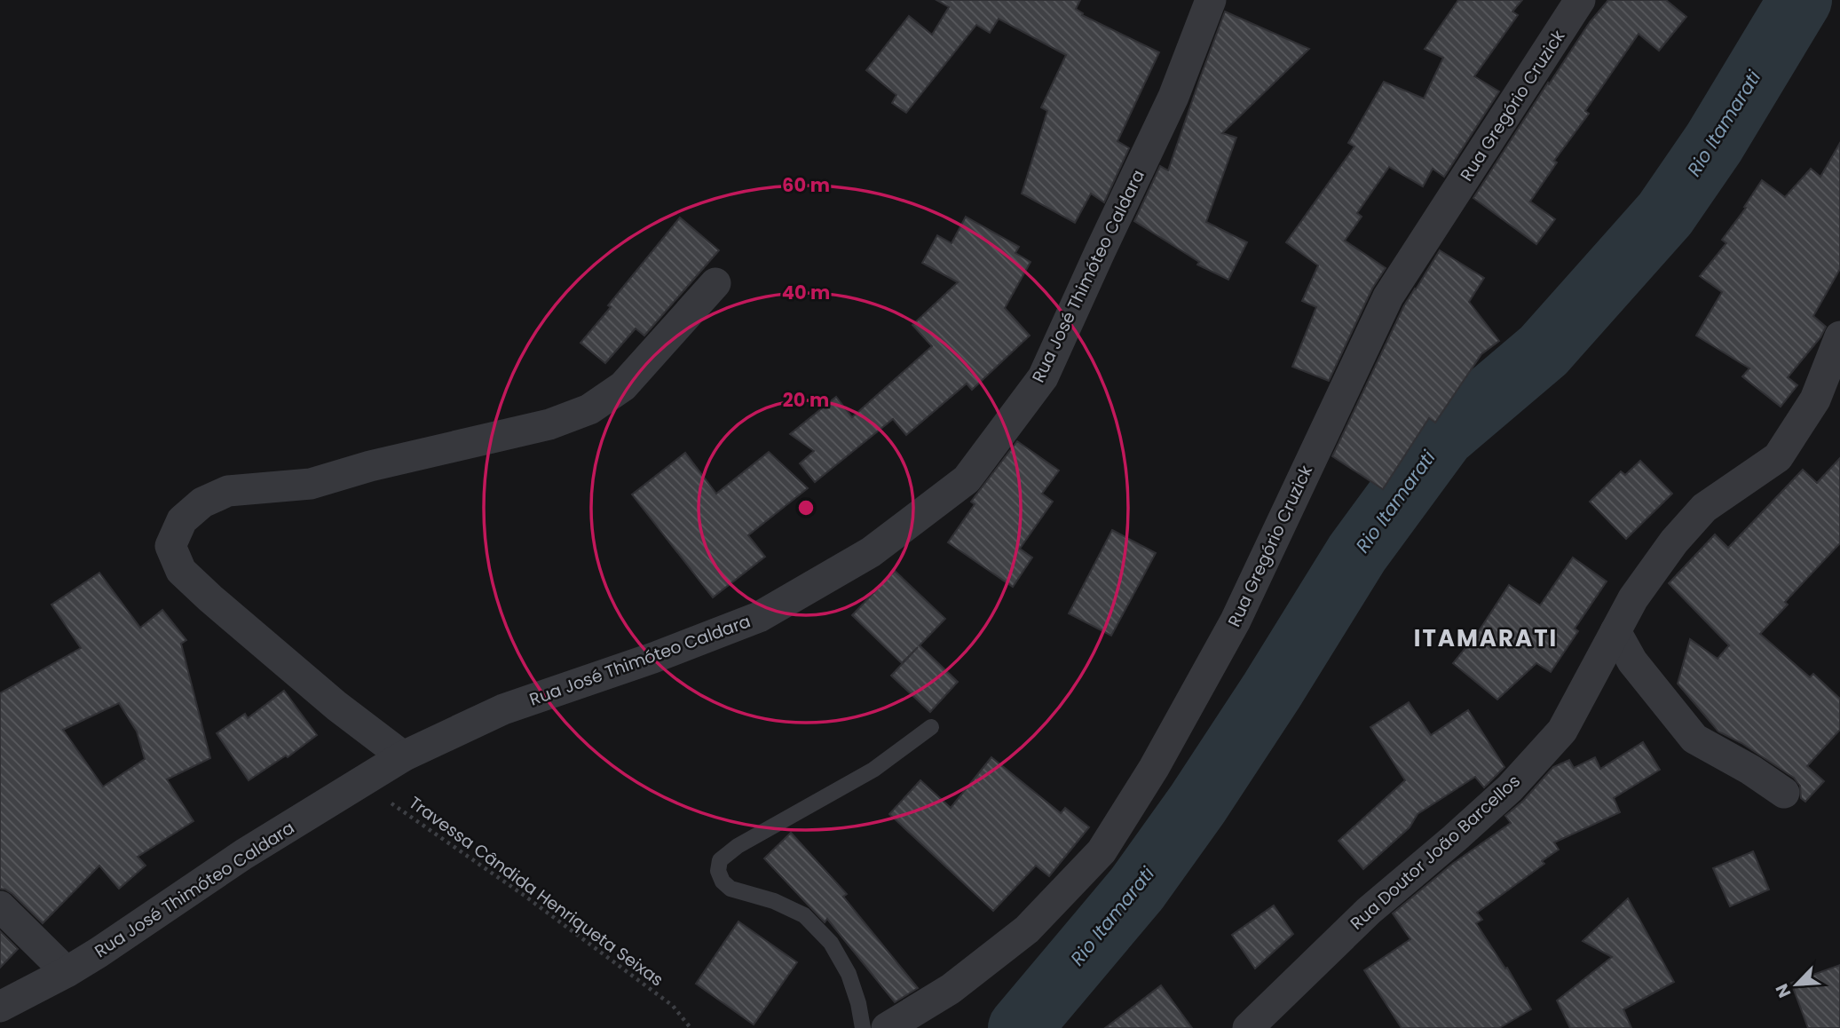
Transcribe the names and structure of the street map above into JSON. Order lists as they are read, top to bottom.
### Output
{
  "streets": {
    "street": ["Rua Gregório Cruzick", "Rua José Thimóteo Caldara", "Rua Doutor João Barcellos"],
    "path": ["Travessa Cândida Henriqueta Seixas"]
  },
  "crossings": [
    ["Rua José Thimóteo Caldara", "Travessa Cândida Henriqueta Seixas"]
  ],
  "districts": ["ITAMARATI"],
  "water": ["Rio Itamarati"],
  "north": "bottom left",
  "rings": ["60 m", "40 m", "20 m"]
}
